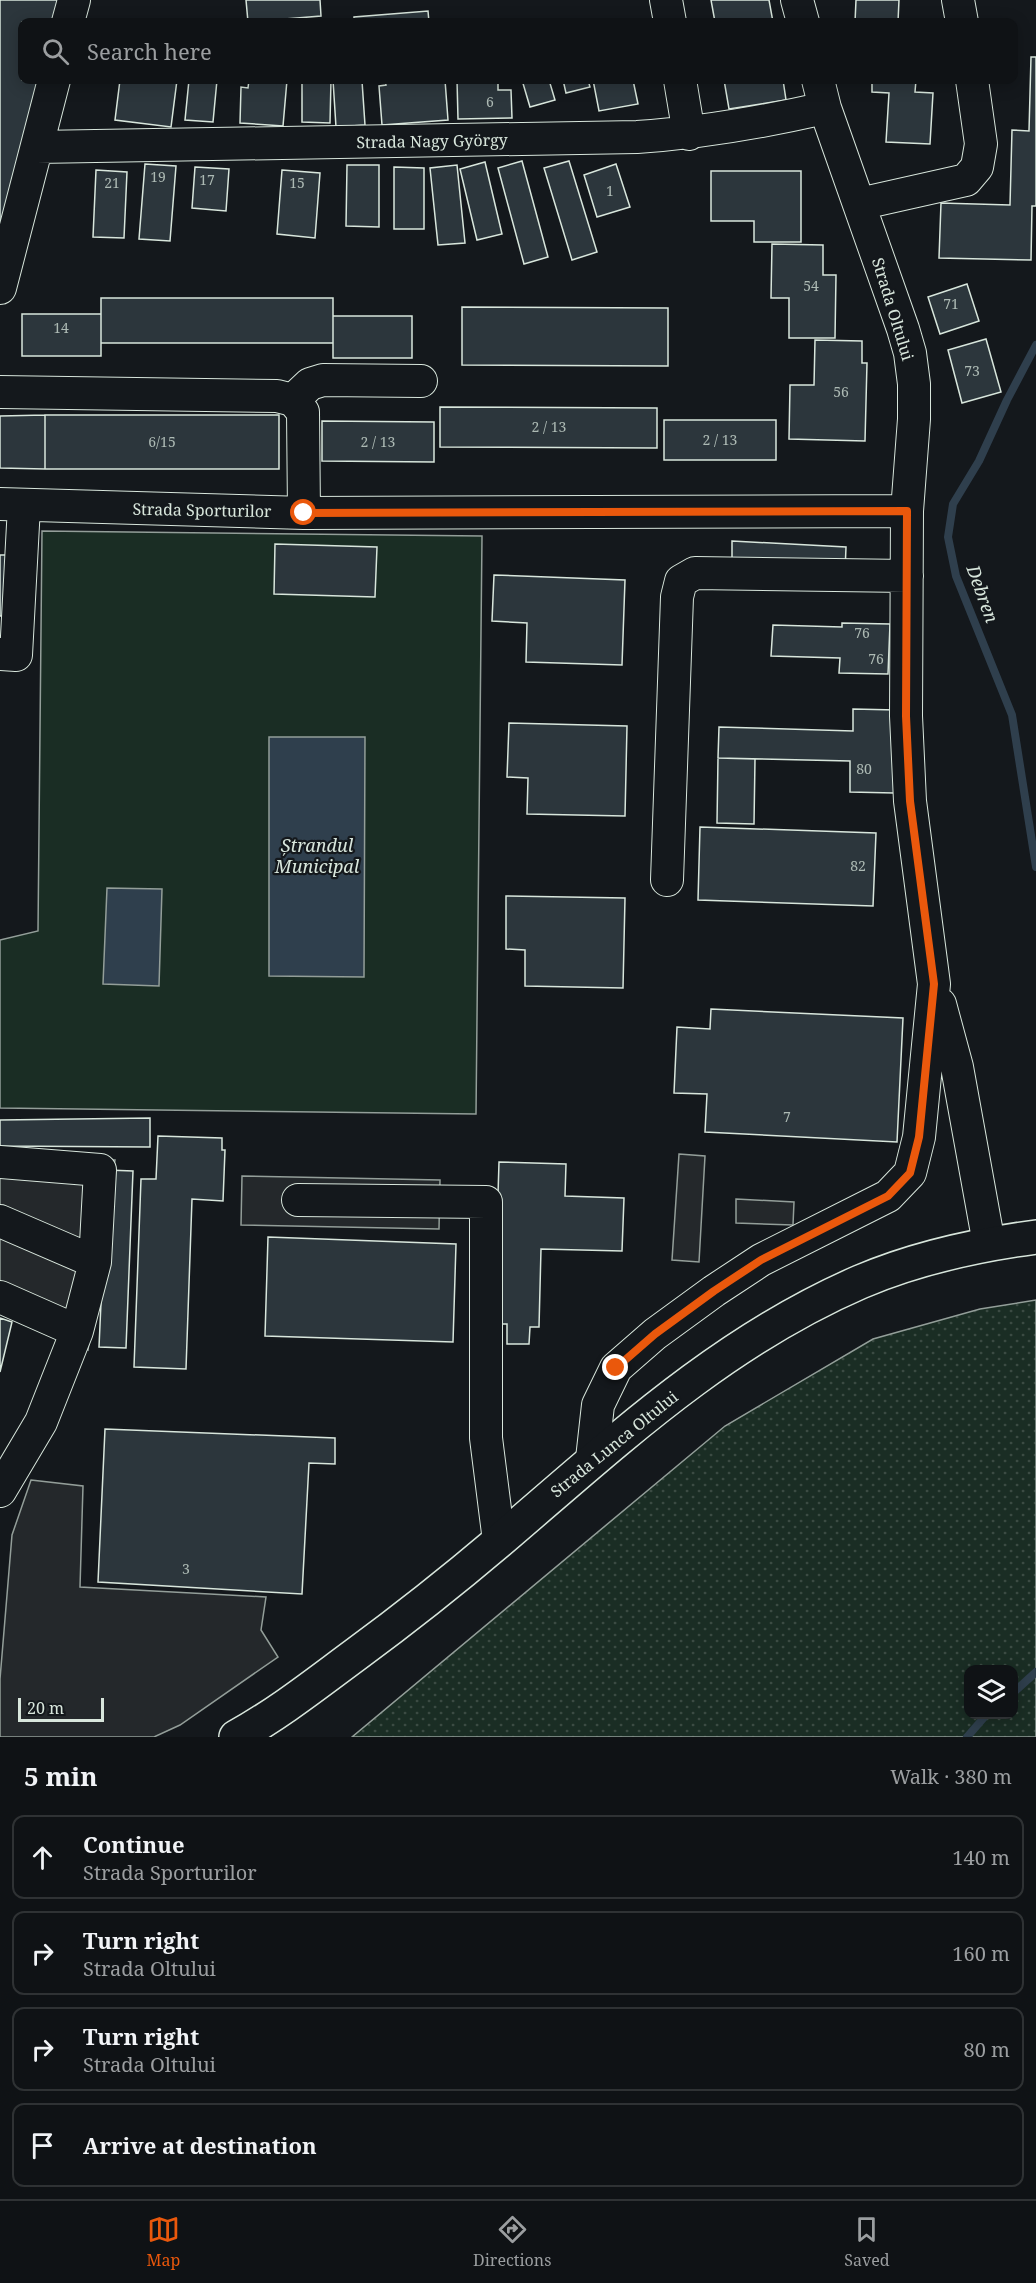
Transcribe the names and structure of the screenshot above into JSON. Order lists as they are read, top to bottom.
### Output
{
  "streets": {
    "main road": ["Strada Lunca Oltului"],
    "street": ["Strada Nagy György", "Strada Oltului", "Strada Sporturilor"]
  },
  "crossings": [
    ["Strada Nagy György", "Strada Oltului"],
    ["Strada Oltului", "Strada Sporturilor"],
    ["Strada Oltului", "Strada Lunca Oltului"]
  ],
  "water": ["Debren", "Ștrandul Municipal"],
  "house_numbers": [
    "6",
    "19",
    "17",
    "21",
    "15",
    "1",
    "54",
    "71",
    "14",
    "73",
    "56",
    "2 / 13",
    "2 / 13",
    "6/15",
    "2 / 13",
    "76",
    "76",
    "80",
    "82",
    "7",
    "3"
  ],
  "scale_bar": "20 m",
  "page": {
    "search": "Search here",
    "scale": "20 m",
    "heading": ["5 min", "Walk · 380 m"],
    "list": [
      ["Continue", "Strada Sporturilor", "140 m"],
      ["Turn right", "Strada Oltului", "160 m"],
      ["Turn right", "Strada Oltului", "80 m"],
      "Arrive at destination"
    ],
    "nav": ["Map", "Directions", "Saved"]
  }
}
